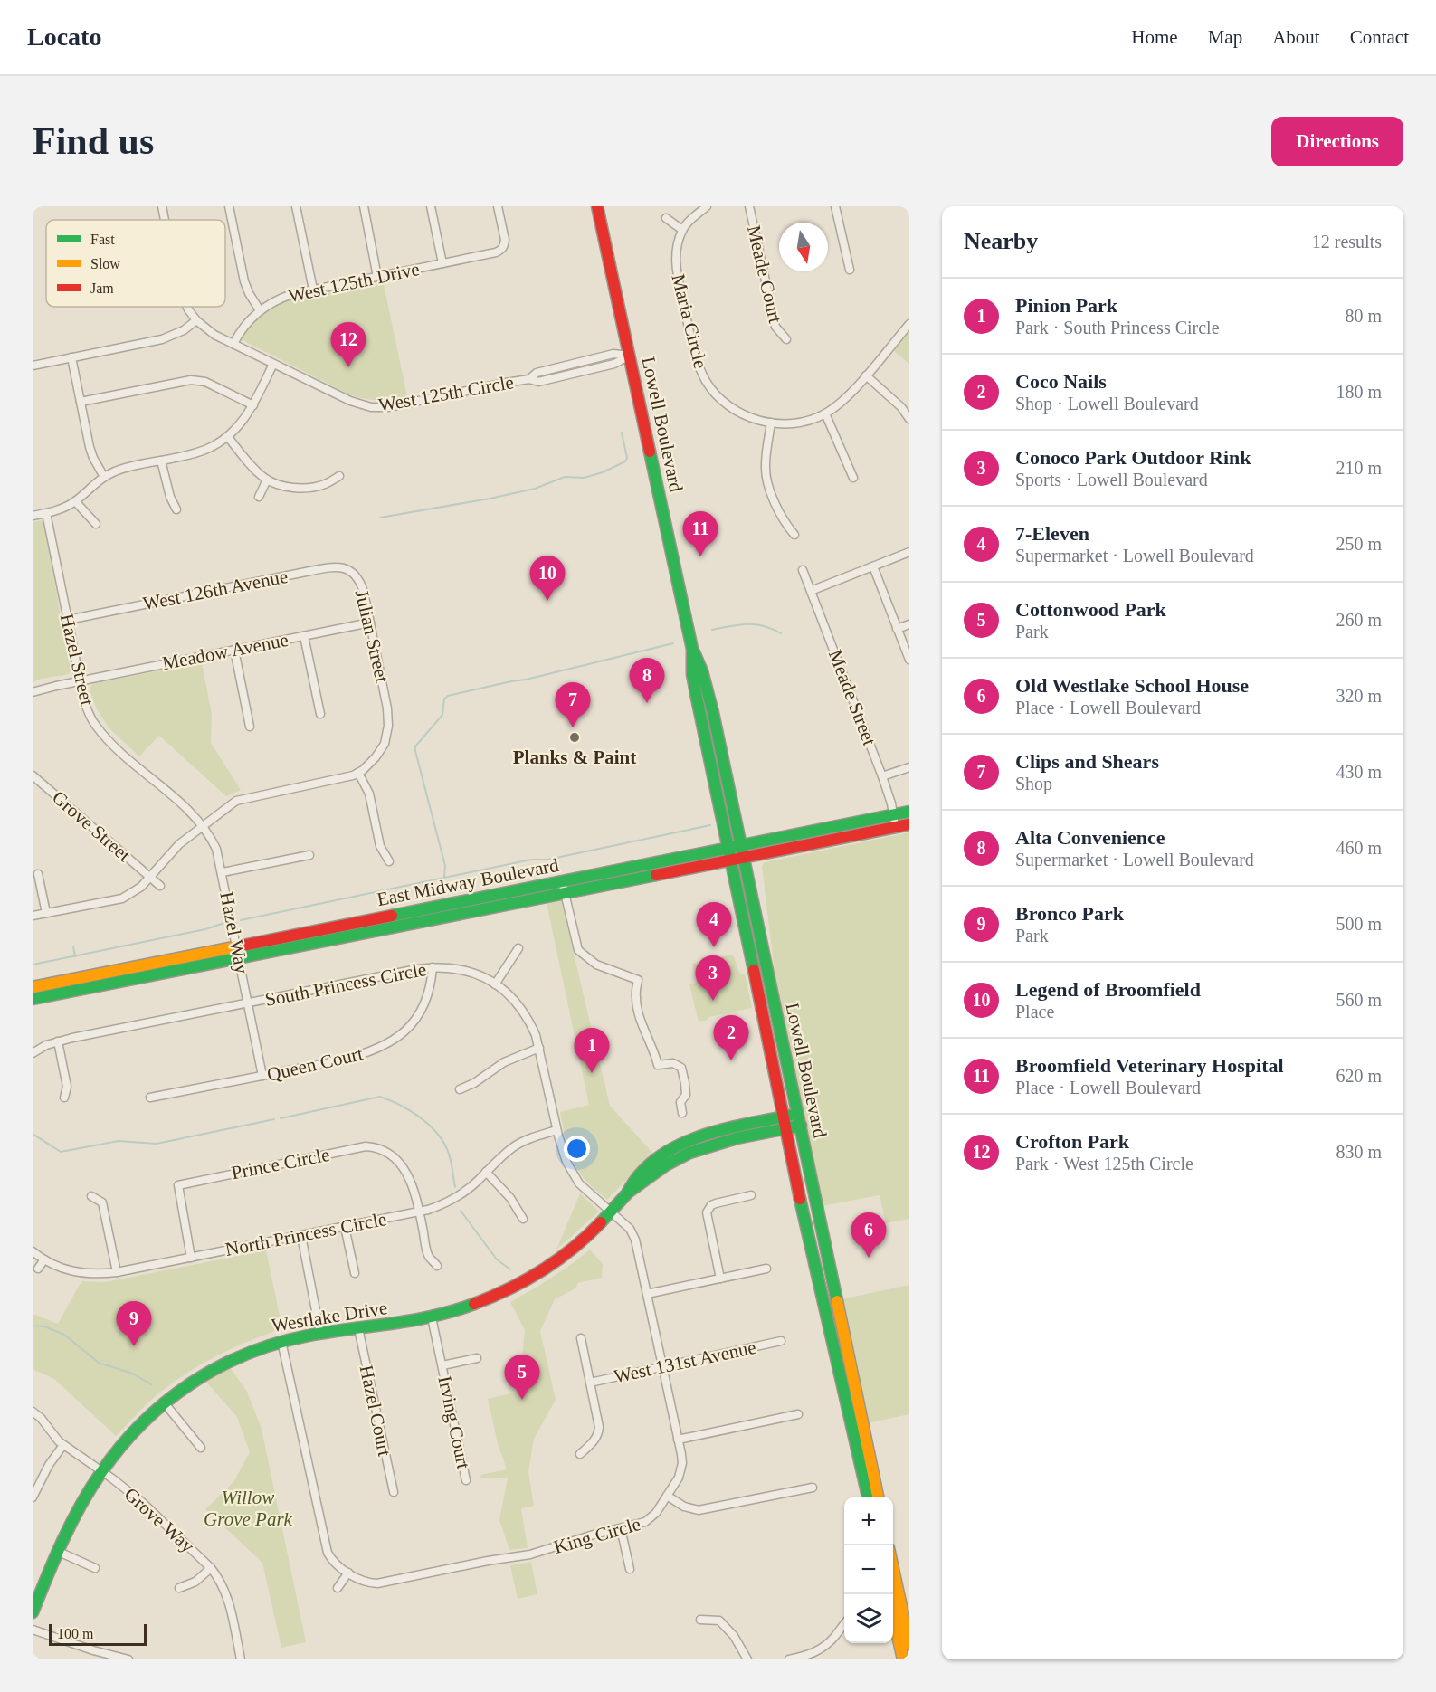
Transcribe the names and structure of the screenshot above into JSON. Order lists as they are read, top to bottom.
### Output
{
  "streets": {
    "main road": ["Lowell Boulevard", "East Midway Boulevard", "Westlake Drive"],
    "street": [
      "Meade Court",
      "West 125th Drive",
      "Maria Circle",
      "West 125th Circle",
      "West 126th Avenue",
      "Julian Street",
      "Meadow Avenue",
      "Hazel Street",
      "Meade Street",
      "Grove Street",
      "Hazel Way",
      "South Princess Circle",
      "Queen Court",
      "Prince Circle",
      "North Princess Circle",
      "West 131st Avenue",
      "Hazel Court",
      "Irving Court",
      "Grove Way",
      "King Circle"
    ]
  },
  "crossings": [
    ["West 125th Circle", "Lowell Boulevard"],
    ["Lowell Boulevard", "East Midway Boulevard"],
    ["Lowell Boulevard", "Westlake Drive"],
    ["West 126th Avenue", "Julian Street"],
    ["West 126th Avenue", "Hazel Street"],
    ["Julian Street", "Meadow Avenue"],
    ["Meadow Avenue", "Hazel Street"],
    ["Hazel Street", "Hazel Way"],
    ["Meade Street", "East Midway Boulevard"],
    ["East Midway Boulevard", "Hazel Way"],
    ["Hazel Way", "South Princess Circle"],
    ["Hazel Way", "Queen Court"],
    ["South Princess Circle", "Queen Court"],
    ["South Princess Circle", "North Princess Circle"],
    ["South Princess Circle", "Westlake Drive"],
    ["South Princess Circle", "King Circle"],
    ["Prince Circle", "North Princess Circle"],
    ["Westlake Drive", "Hazel Court"],
    ["Westlake Drive", "Irving Court"],
    ["Westlake Drive", "Grove Way"],
    ["Westlake Drive", "King Circle"],
    ["West 131st Avenue", "King Circle"]
  ],
  "parks": ["Willow Grove Park"],
  "places": ["Planks & Paint"],
  "legend": ["Fast", "Slow", "Jam"],
  "scale_bar": "100 m",
  "north": "bottom",
  "page": {
    "header": "Locato",
    "nav": [
      "Home",
      "Map",
      "About",
      "Contact"
    ],
    "buttons": "Directions",
    "title": "Find us",
    "heading": ["Nearby", "12 results"],
    "list": [
      {
        "mark": "1",
        "name": "Pinion Park",
        "note": "Park · South Princess Circle",
        "value": "80 m"
      },
      {
        "mark": "2",
        "name": "Coco Nails",
        "note": "Shop · Lowell Boulevard",
        "value": "180 m"
      },
      {
        "mark": "3",
        "name": "Conoco Park Outdoor Rink",
        "note": "Sports · Lowell Boulevard",
        "value": "210 m"
      },
      {
        "mark": "4",
        "name": "7-Eleven",
        "note": "Supermarket · Lowell Boulevard",
        "value": "250 m"
      },
      {
        "mark": "5",
        "name": "Cottonwood Park",
        "note": "Park",
        "value": "260 m"
      },
      {
        "mark": "6",
        "name": "Old Westlake School House",
        "note": "Place · Lowell Boulevard",
        "value": "320 m"
      },
      {
        "mark": "7",
        "name": "Clips and Shears",
        "note": "Shop",
        "value": "430 m"
      },
      {
        "mark": "8",
        "name": "Alta Convenience",
        "note": "Supermarket · Lowell Boulevard",
        "value": "460 m"
      },
      {
        "mark": "9",
        "name": "Bronco Park",
        "note": "Park",
        "value": "500 m"
      },
      {
        "mark": "10",
        "name": "Legend of Broomfield",
        "note": "Place",
        "value": "560 m"
      },
      {
        "mark": "11",
        "name": "Broomfield Veterinary Hospital",
        "note": "Place · Lowell Boulevard",
        "value": "620 m"
      },
      {
        "mark": "12",
        "name": "Crofton Park",
        "note": "Park · West 125th Circle",
        "value": "830 m"
      }
    ],
    "pins": [
      "12",
      "11",
      "10",
      "8",
      "7",
      "4",
      "3",
      "2",
      "1",
      "6",
      "9",
      "5"
    ],
    "map_buttons": ["+", "−"],
    "scale": "100 m"
  }
}
